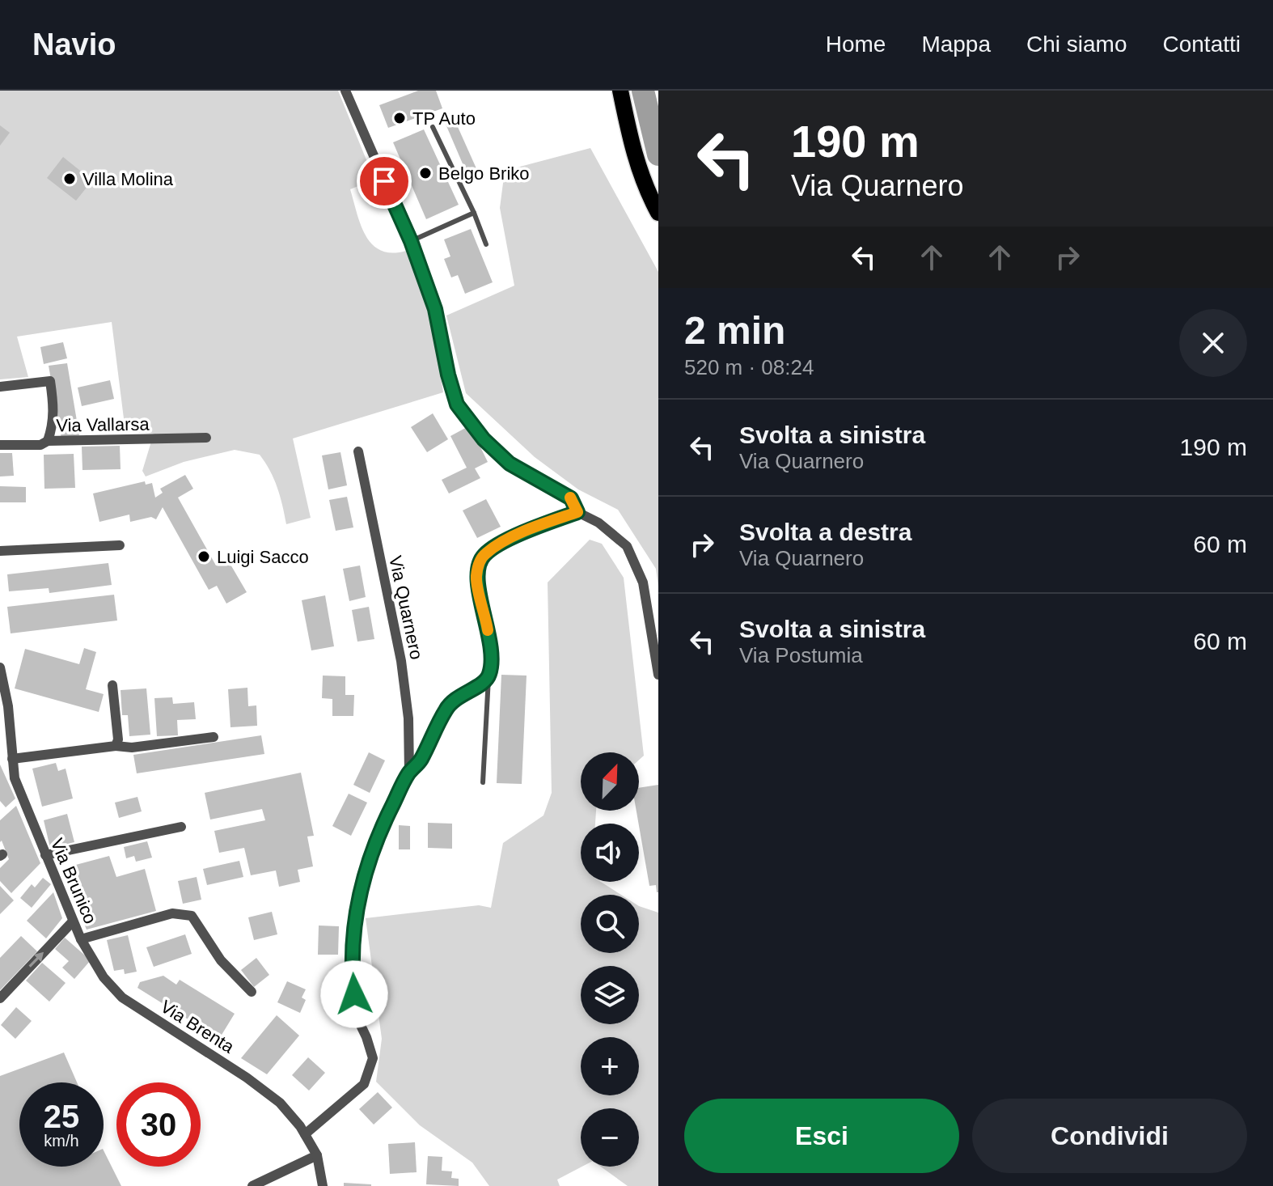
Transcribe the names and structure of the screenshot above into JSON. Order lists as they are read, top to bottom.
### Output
{
  "streets": {
    "street": [
      "Via Vallarsa",
      "Via Quarnero",
      "Via Brunico",
      "Via Brenta"
    ]
  },
  "crossings": [
    ["Via Quarnero", "Via Brenta"],
    ["Via Brunico", "Via Brenta"]
  ],
  "places": [
    "TP Auto",
    "Belgo Briko",
    "Villa Molina",
    "Luigi Sacco"
  ],
  "north": "top right",
  "page": {
    "header": "Navio",
    "nav": [
      "Home",
      "Mappa",
      "Chi siamo",
      "Contatti"
    ],
    "turn": ["190 m", "Via Quarnero"],
    "heading": ["2 min", "520 m · 08:24"],
    "list": [
      {
        "name": "Svolta a sinistra",
        "note": "Via Quarnero",
        "value": "190 m"
      },
      {
        "name": "Svolta a destra",
        "note": "Via Quarnero",
        "value": "60 m"
      },
      {
        "name": "Svolta a sinistra",
        "note": "Via Postumia",
        "value": "60 m"
      }
    ],
    "map_buttons": ["+", "−"],
    "speed": "25 km/h",
    "limit": "30",
    "buttons": ["Esci", "Condividi"]
  }
}
